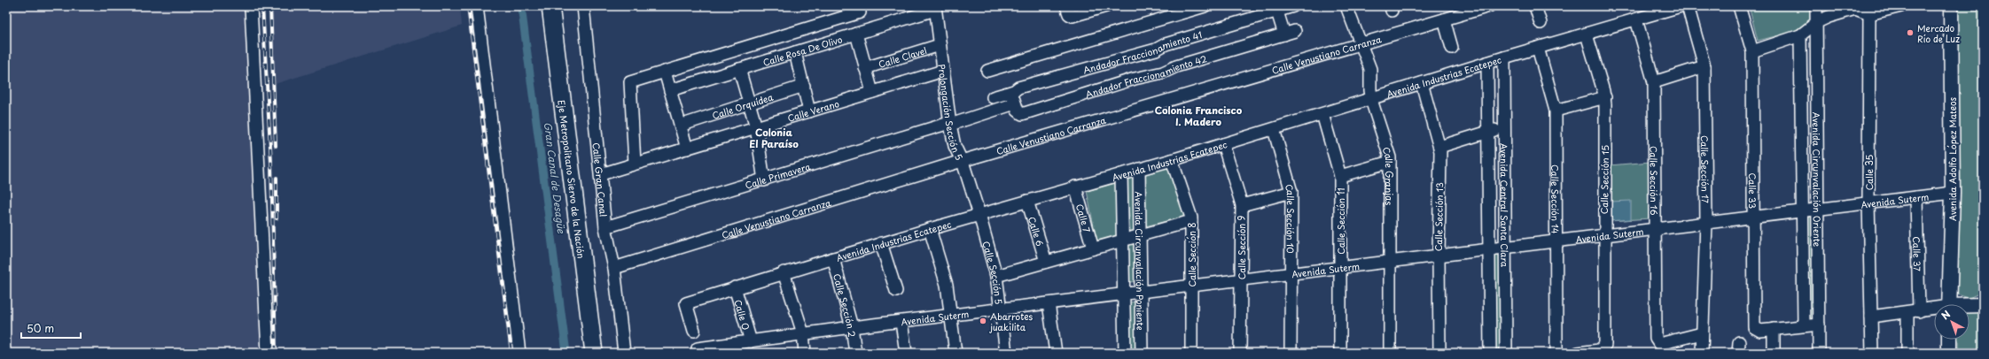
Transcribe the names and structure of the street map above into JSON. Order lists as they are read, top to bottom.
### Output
{
  "streets": {
    "highway": ["Eje Metropolitano Siervo de la Nación"],
    "main road": ["Avenida Adolfo López Mateos"],
    "street": [
      "Calle Rosa De Olivo",
      "Andador Fraccionamiento 41",
      "Calle Venustiano Carranza",
      "Calle Clavel",
      "Andador Fraccionamiento 42",
      "Avenida Industrias Ecatepec",
      "Calle Orquídea",
      "Calle Verano",
      "Prolongación Sección 5",
      "Calle Sección 17",
      "Calle 35",
      "Calle Primavera",
      "Calle Granjas",
      "Calle Gran Canal",
      "Calle Sección 15",
      "Avenida Circunvalación Oriente",
      "Calle Sección 16",
      "Calle 33",
      "Calle Sección 14",
      "Avenida Suterm",
      "Avenida Central Santa Clara",
      "Calle Sección 13",
      "Calle 7",
      "Calle Sección 10",
      "Calle Sección 11",
      "Calle 6",
      "Calle Sección 9",
      "Calle 37",
      "Calle Sección 8",
      "Avenida Circunvalación Poniente",
      "Calle Sección 5",
      "Calle Sección 2",
      "Calle O"
    ]
  },
  "crossings": [
    ["Calle Rosa De Olivo", "Prolongación Sección 5"],
    ["Andador Fraccionamiento 41", "Andador Fraccionamiento 42"],
    ["Calle Venustiano Carranza", "Prolongación Sección 5"],
    ["Calle Venustiano Carranza", "Calle Granjas"],
    ["Calle Venustiano Carranza", "Calle Gran Canal"],
    ["Calle Clavel", "Prolongación Sección 5"],
    ["Avenida Industrias Ecatepec", "Prolongación Sección 5"],
    ["Avenida Industrias Ecatepec", "Calle Granjas"],
    ["Avenida Industrias Ecatepec", "Calle Sección 15"],
    ["Avenida Industrias Ecatepec", "Calle Sección 16"],
    ["Avenida Industrias Ecatepec", "Calle Sección 14"],
    ["Avenida Industrias Ecatepec", "Avenida Central Santa Clara"],
    ["Avenida Industrias Ecatepec", "Calle Sección 13"],
    ["Avenida Industrias Ecatepec", "Calle 7"],
    ["Avenida Industrias Ecatepec", "Calle Sección 10"],
    ["Avenida Industrias Ecatepec", "Calle Sección 11"],
    ["Avenida Industrias Ecatepec", "Calle 6"],
    ["Avenida Industrias Ecatepec", "Calle Sección 9"],
    ["Avenida Industrias Ecatepec", "Calle Sección 8"],
    ["Avenida Industrias Ecatepec", "Avenida Circunvalación Poniente"],
    ["Avenida Industrias Ecatepec", "Calle Sección 5"],
    ["Avenida Industrias Ecatepec", "Calle Sección 2"],
    ["Avenida Industrias Ecatepec", "Calle O"],
    ["Calle Verano", "Prolongación Sección 5"],
    ["Calle Verano", "Calle Gran Canal"],
    ["Prolongación Sección 5", "Calle Primavera"],
    ["Prolongación Sección 5", "Calle Sección 5"],
    ["Avenida Adolfo López Mateos", "Avenida Suterm"],
    ["Calle Sección 17", "Avenida Suterm"],
    ["Calle 35", "Avenida Suterm"],
    ["Calle Primavera", "Calle Gran Canal"],
    ["Calle Granjas", "Avenida Suterm"],
    ["Calle Sección 15", "Avenida Suterm"],
    ["Avenida Circunvalación Oriente", "Avenida Suterm"],
    ["Calle Sección 16", "Avenida Suterm"],
    ["Calle 33", "Avenida Suterm"],
    ["Calle Sección 14", "Avenida Suterm"],
    ["Avenida Suterm", "Avenida Central Santa Clara"],
    ["Avenida Suterm", "Calle Sección 13"],
    ["Avenida Suterm", "Calle Sección 10"],
    ["Avenida Suterm", "Calle Sección 11"],
    ["Avenida Suterm", "Calle Sección 9"],
    ["Avenida Suterm", "Calle 37"],
    ["Avenida Suterm", "Calle Sección 8"],
    ["Avenida Suterm", "Avenida Circunvalación Poniente"],
    ["Avenida Suterm", "Calle Sección 5"],
    ["Avenida Suterm", "Calle Sección 2"],
    ["Avenida Suterm", "Calle O"]
  ],
  "districts": ["Colonia Francisco I. Madero", "Colonia El Paraíso"],
  "water": ["Gran Canal de Desagüe"],
  "places": ["Mercado Río de Luz", "Abarrotes juakilita"],
  "scale_bar": "50 m",
  "north": "top left"
}
